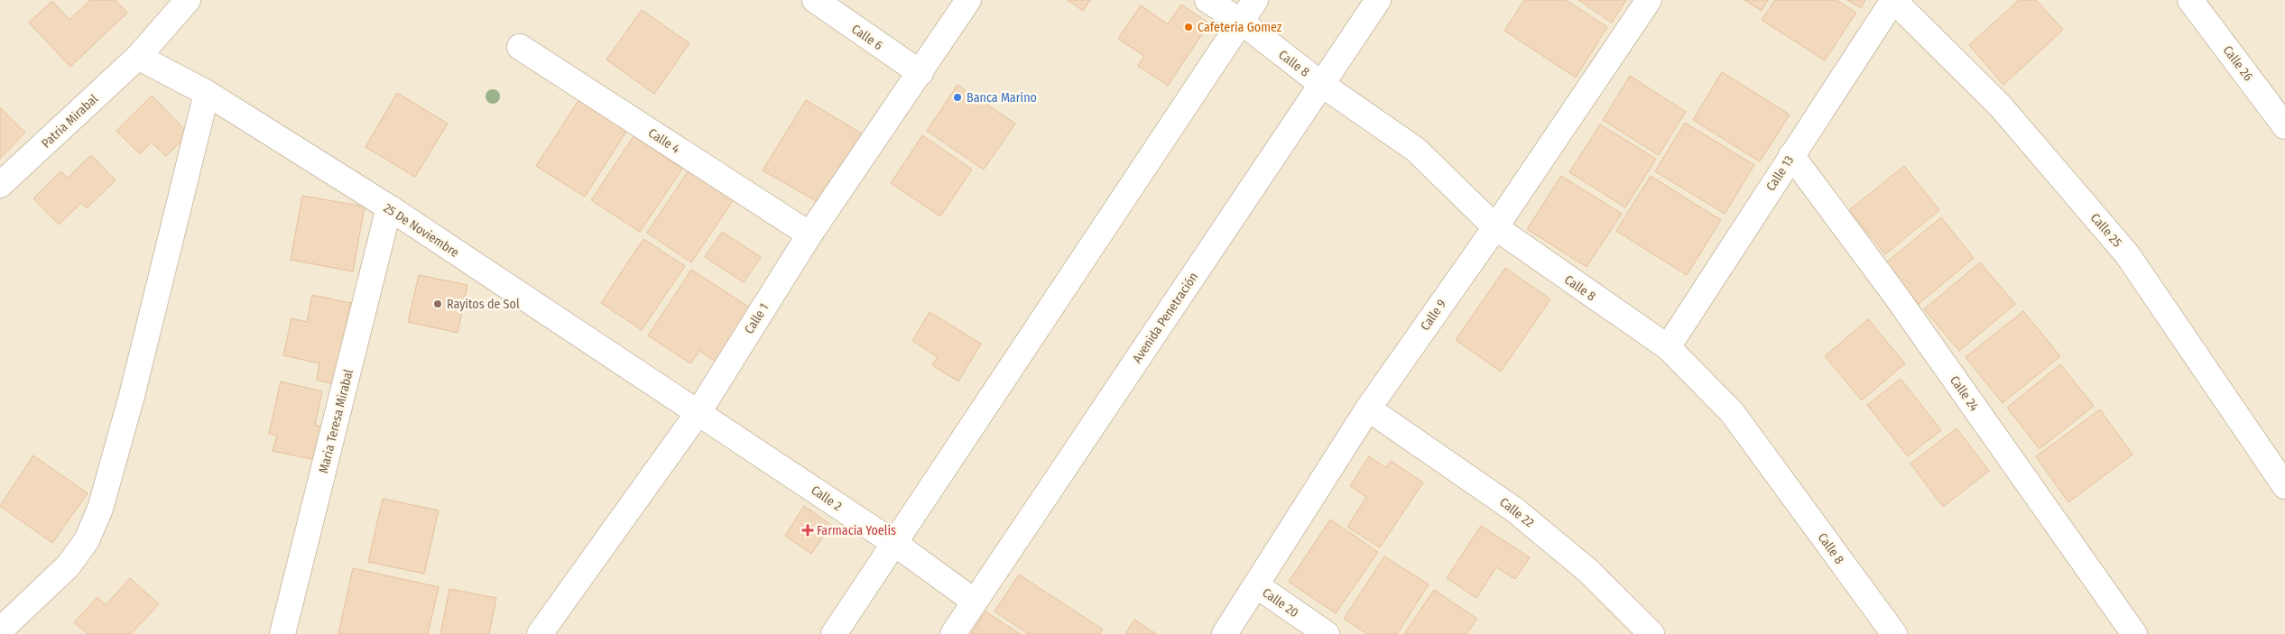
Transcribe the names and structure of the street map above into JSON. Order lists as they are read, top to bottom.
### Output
{
  "streets": {
    "street": [
      "Calle 6",
      "Calle 8",
      "Calle 26",
      "Patria Mirabal",
      "Calle 4",
      "Calle 13",
      "25 De Noviembre",
      "Calle 25",
      "Calle 9",
      "Avenida Penetración",
      "Calle 1",
      "Calle 24",
      "Maria Teresa Mirabal",
      "Calle 2",
      "Calle 22",
      "Calle 20"
    ]
  },
  "crossings": [
    ["Calle 6", "Calle 1"],
    ["Calle 8", "Calle 13"],
    ["Calle 8", "Calle 9"],
    ["Calle 8", "Avenida Penetración"],
    ["Patria Mirabal", "25 De Noviembre"],
    ["Calle 4", "Calle 1"],
    ["Calle 13", "Calle 25"],
    ["Calle 13", "Calle 24"],
    ["25 De Noviembre", "Calle 1"],
    ["25 De Noviembre", "Maria Teresa Mirabal"],
    ["25 De Noviembre", "Calle 2"],
    ["Calle 9", "Calle 22"],
    ["Calle 9", "Calle 20"],
    ["Avenida Penetración", "Calle 2"],
    ["Calle 1", "Calle 2"]
  ],
  "places": {
    "other": ["Cafeteria Gomez", "Banca Marino", "Rayitos de Sol"],
    "health": ["Farmacia Yoelis"]
  }
}
